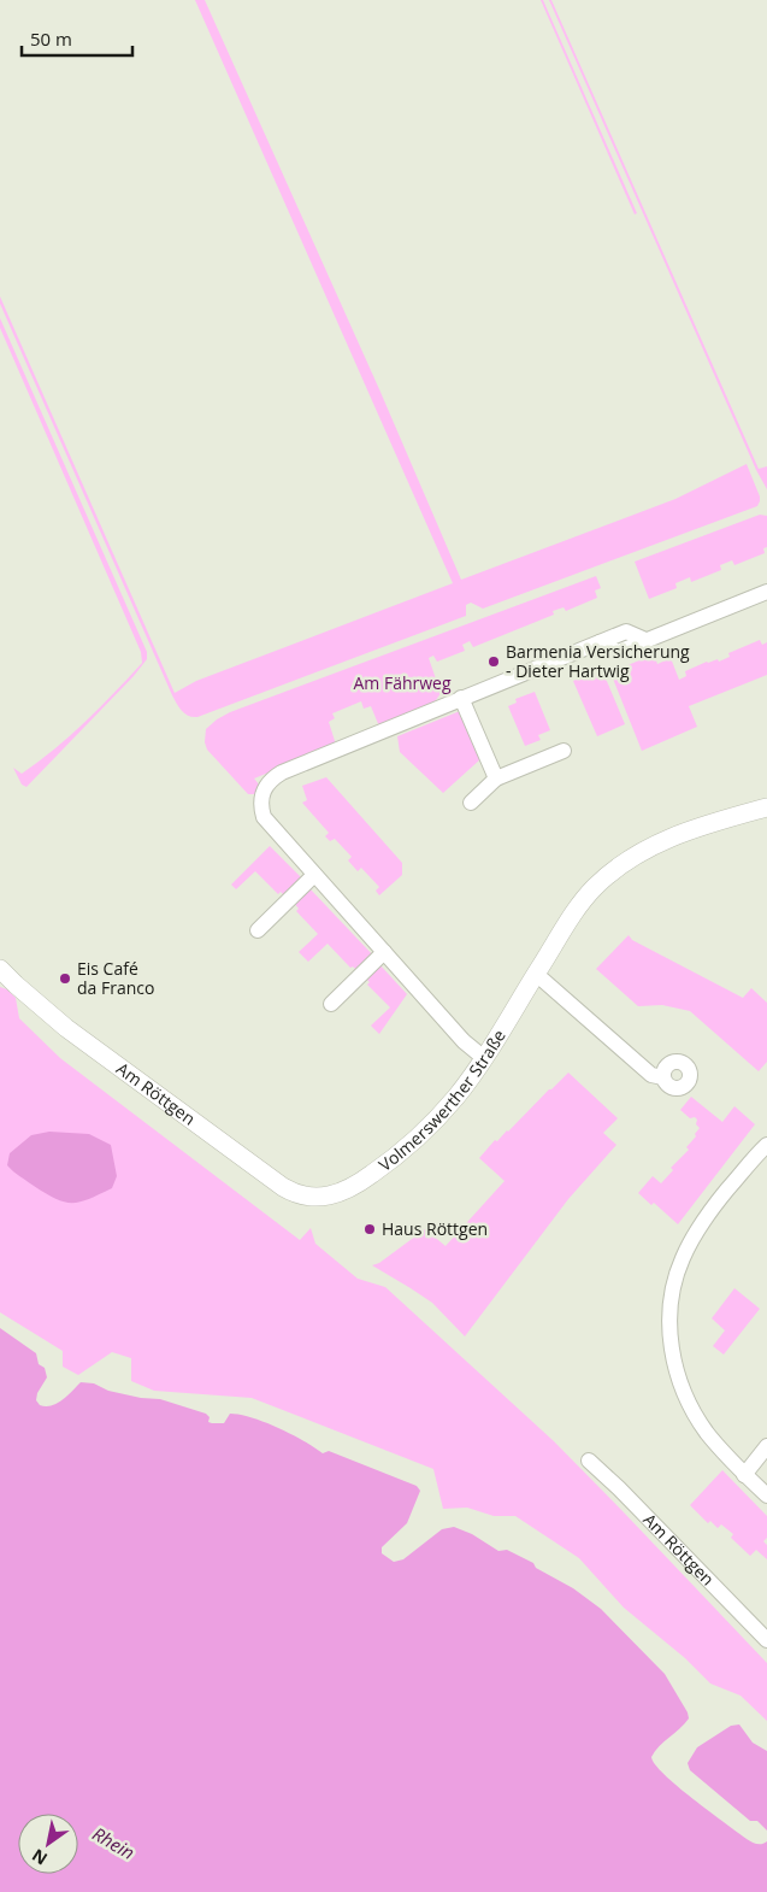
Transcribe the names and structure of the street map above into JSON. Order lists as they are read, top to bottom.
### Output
{
  "streets": {
    "street": ["Am Röttgen", "Volmerswerther Straße"]
  },
  "crossings": [
    ["Am Röttgen", "Volmerswerther Straße"]
  ],
  "water": ["Rhein"],
  "parks": ["Am Fährweg"],
  "places": ["Barmenia Versicherung - Dieter Hartwig", "Eis Café da Franco", "Haus Röttgen"],
  "scale_bar": "50 m",
  "north": "bottom left"
}
